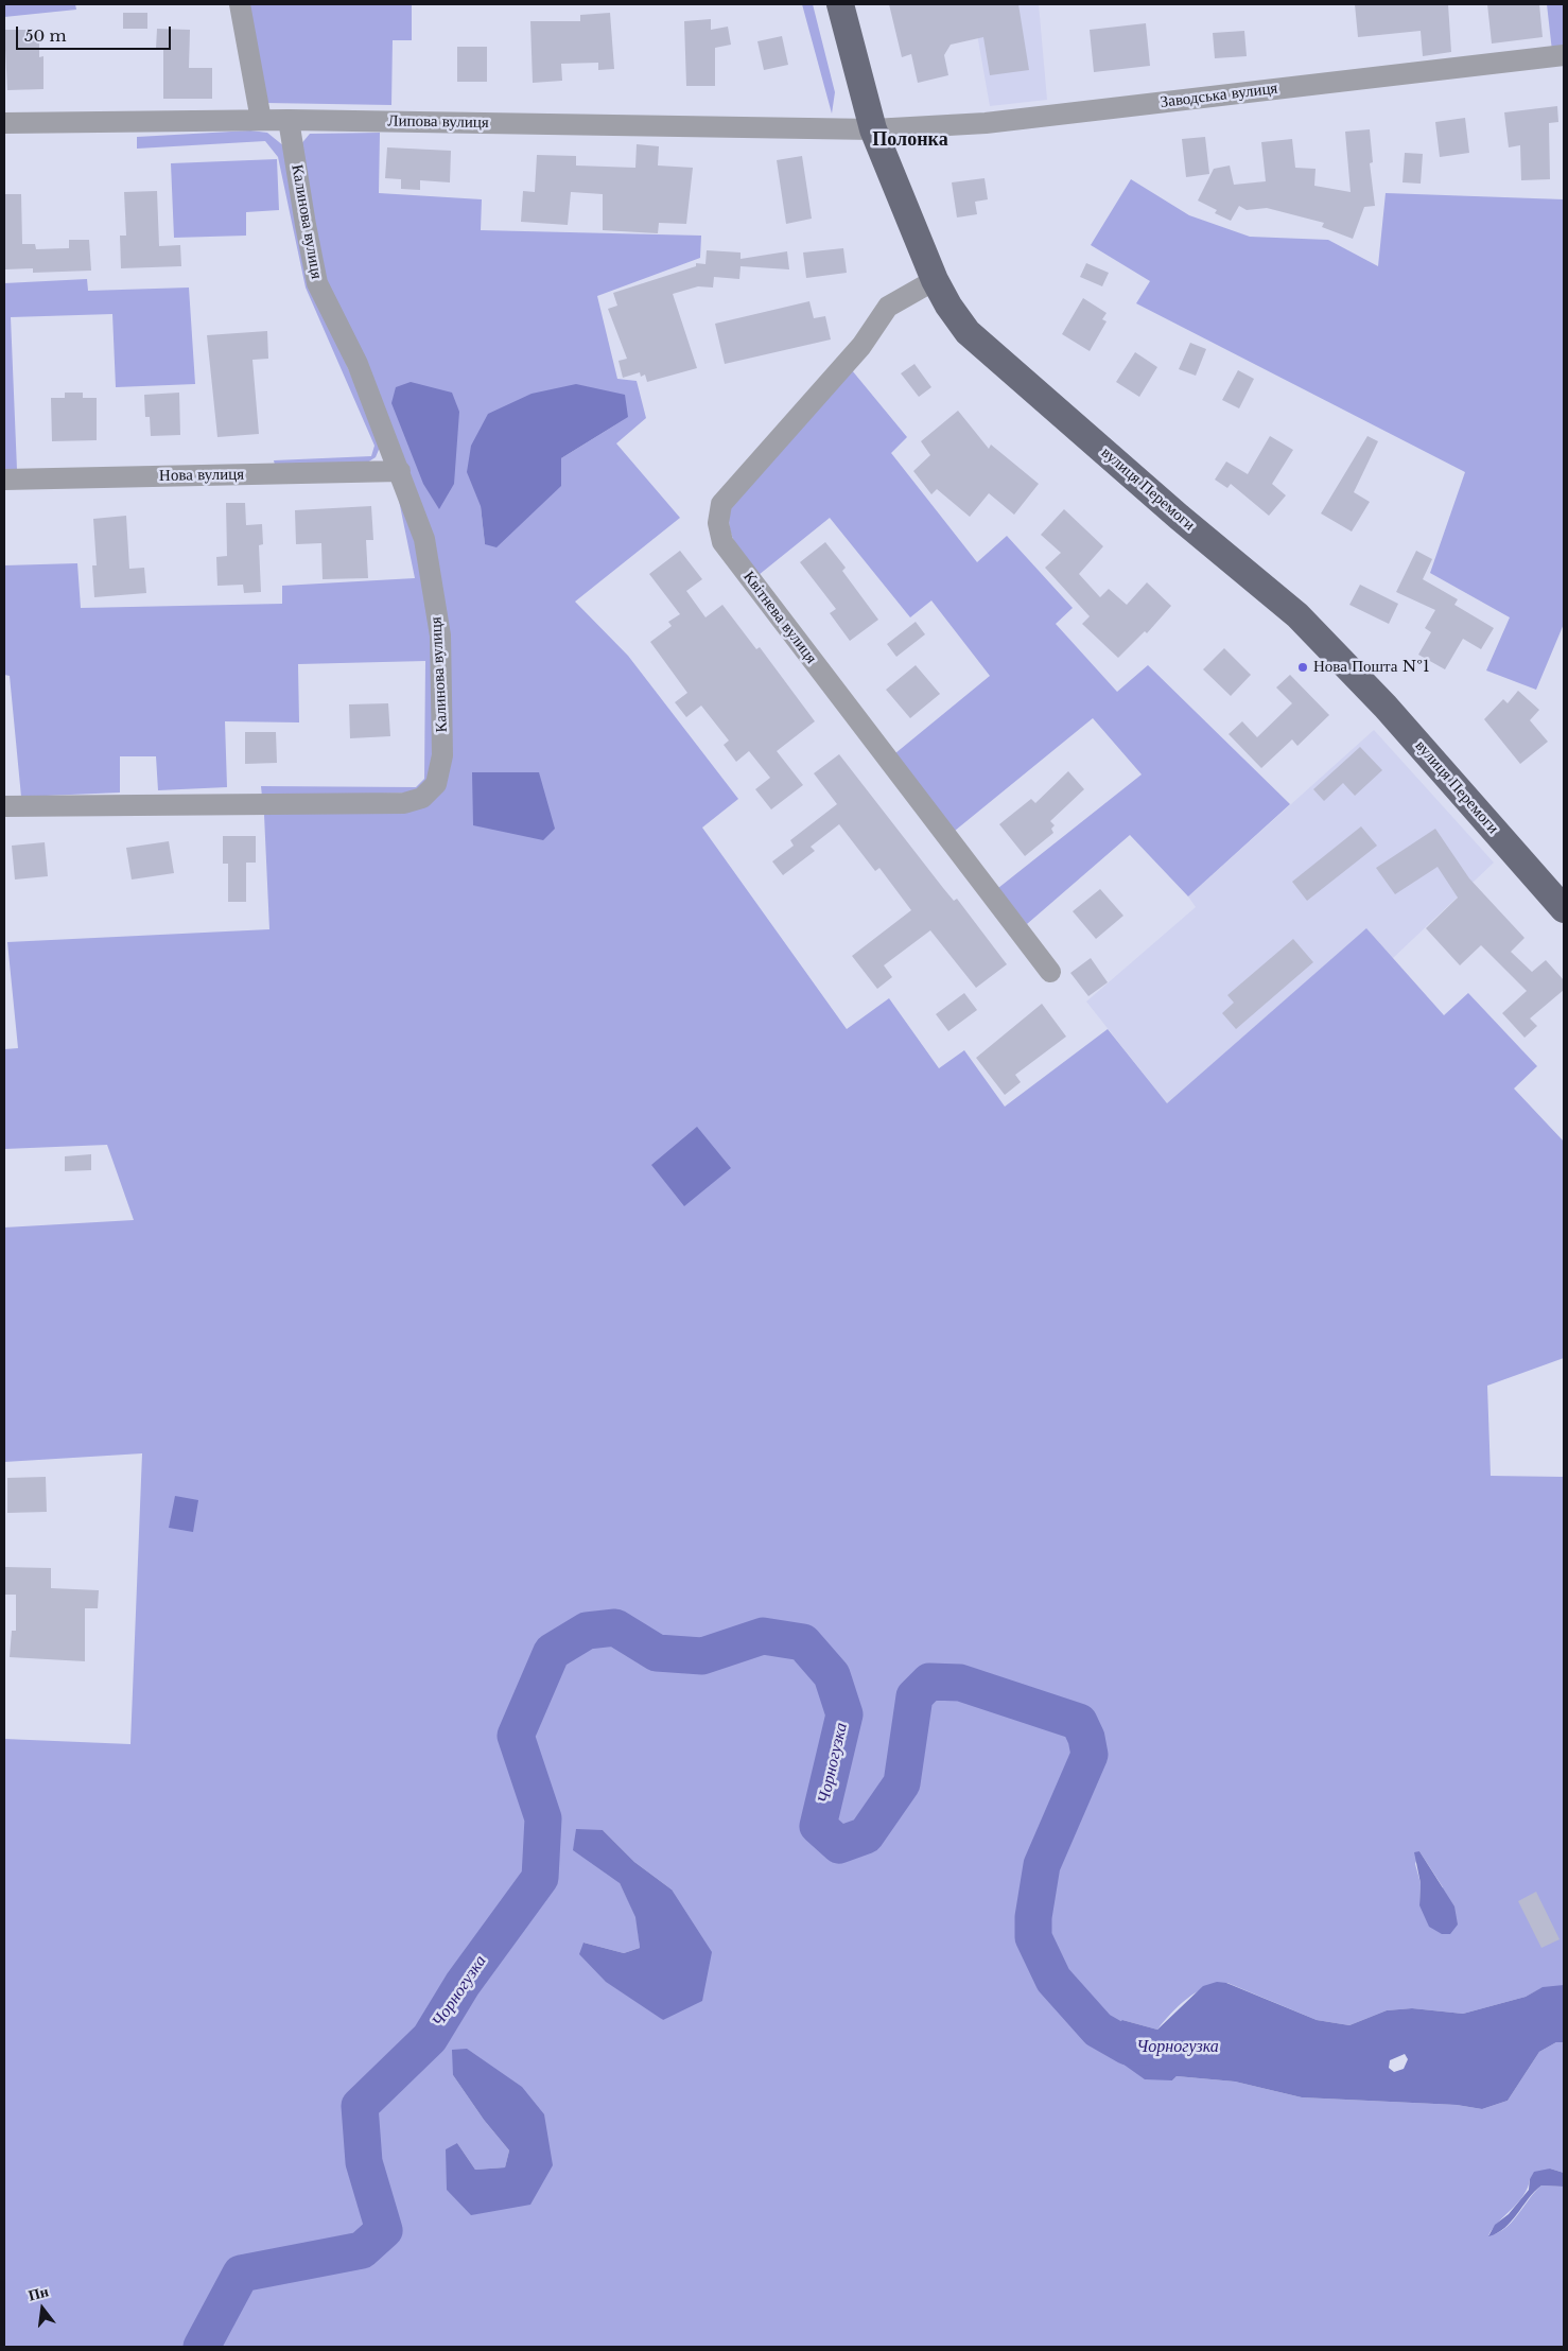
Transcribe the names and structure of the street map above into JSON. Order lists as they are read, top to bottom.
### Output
{
  "streets": {
    "main road": ["вулиця Перемоги"],
    "street": [
      "Заводська вулиця",
      "Липова вулиця",
      "Калинова вулиця",
      "Нова вулиця",
      "Квітнева вулиця"
    ]
  },
  "crossings": [
    ["Заводська вулиця", "Липова вулиця"],
    ["Заводська вулиця", "вулиця Перемоги"],
    ["Липова вулиця", "Калинова вулиця"],
    ["Липова вулиця", "вулиця Перемоги"],
    ["Калинова вулиця", "Нова вулиця"],
    ["вулиця Перемоги", "Квітнева вулиця"]
  ],
  "districts": ["Полонка"],
  "water": ["Чорногузка"],
  "places": ["Нова Пошта №1"],
  "scale_bar": "50 m",
  "north": "top"
}
